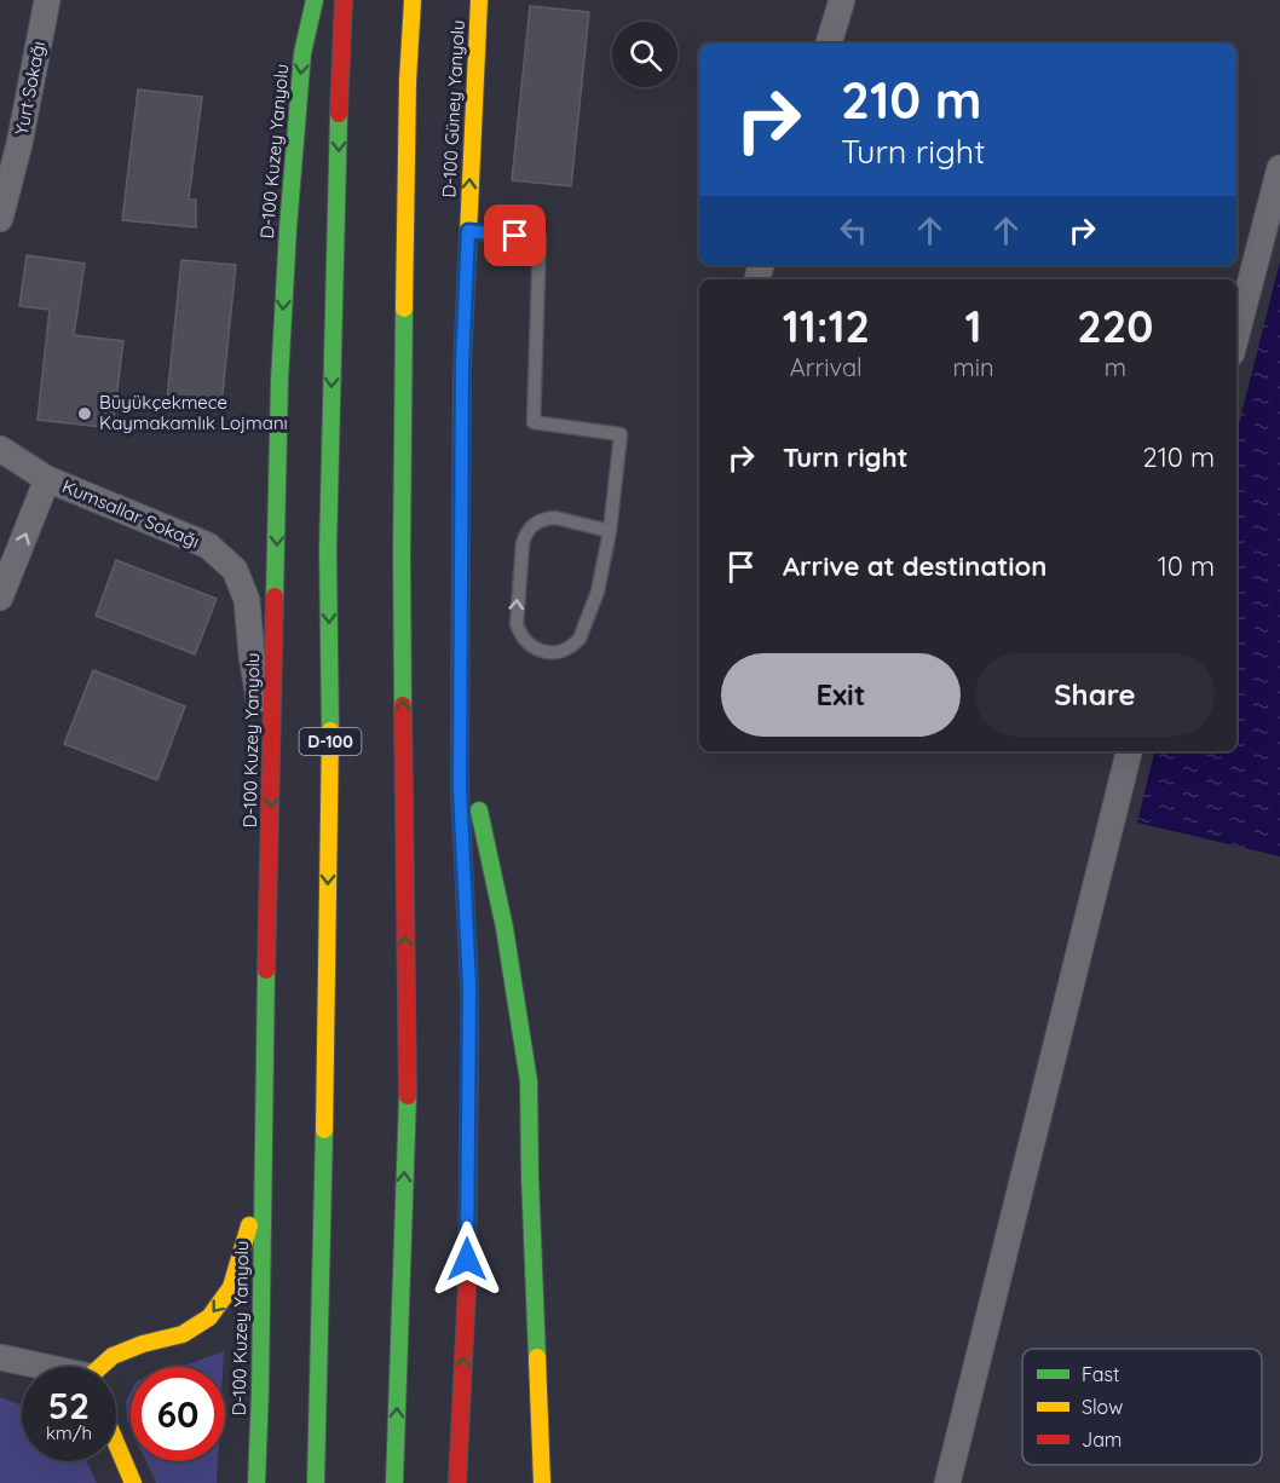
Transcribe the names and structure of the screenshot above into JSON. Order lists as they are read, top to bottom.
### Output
{
  "streets": {
    "main road": ["D-100 Güney Yanyolu", "D-100 Kuzey Yanyolu", "D-100"],
    "street": ["Yurt Sokağı", "Kumsallar Sokağı"]
  },
  "crossings": [
    ["D-100 Kuzey Yanyolu", "Kumsallar Sokağı"]
  ],
  "places": ["Büyükçekmece Kaymakamlık Lojmanı"],
  "legend": ["Fast", "Slow", "Jam"],
  "page": {
    "turn": ["210 m", "Turn right"],
    "eta": [
      "11:12",
      "Arrival",
      "1",
      "min",
      "220",
      "m"
    ],
    "list": [
      {
        "name": "Turn right",
        "value": "210 m"
      },
      {
        "name": "Arrive at destination",
        "value": "10 m"
      }
    ],
    "buttons": ["Exit", "Share"],
    "speed": "52 km/h",
    "limit": "60"
  }
}
